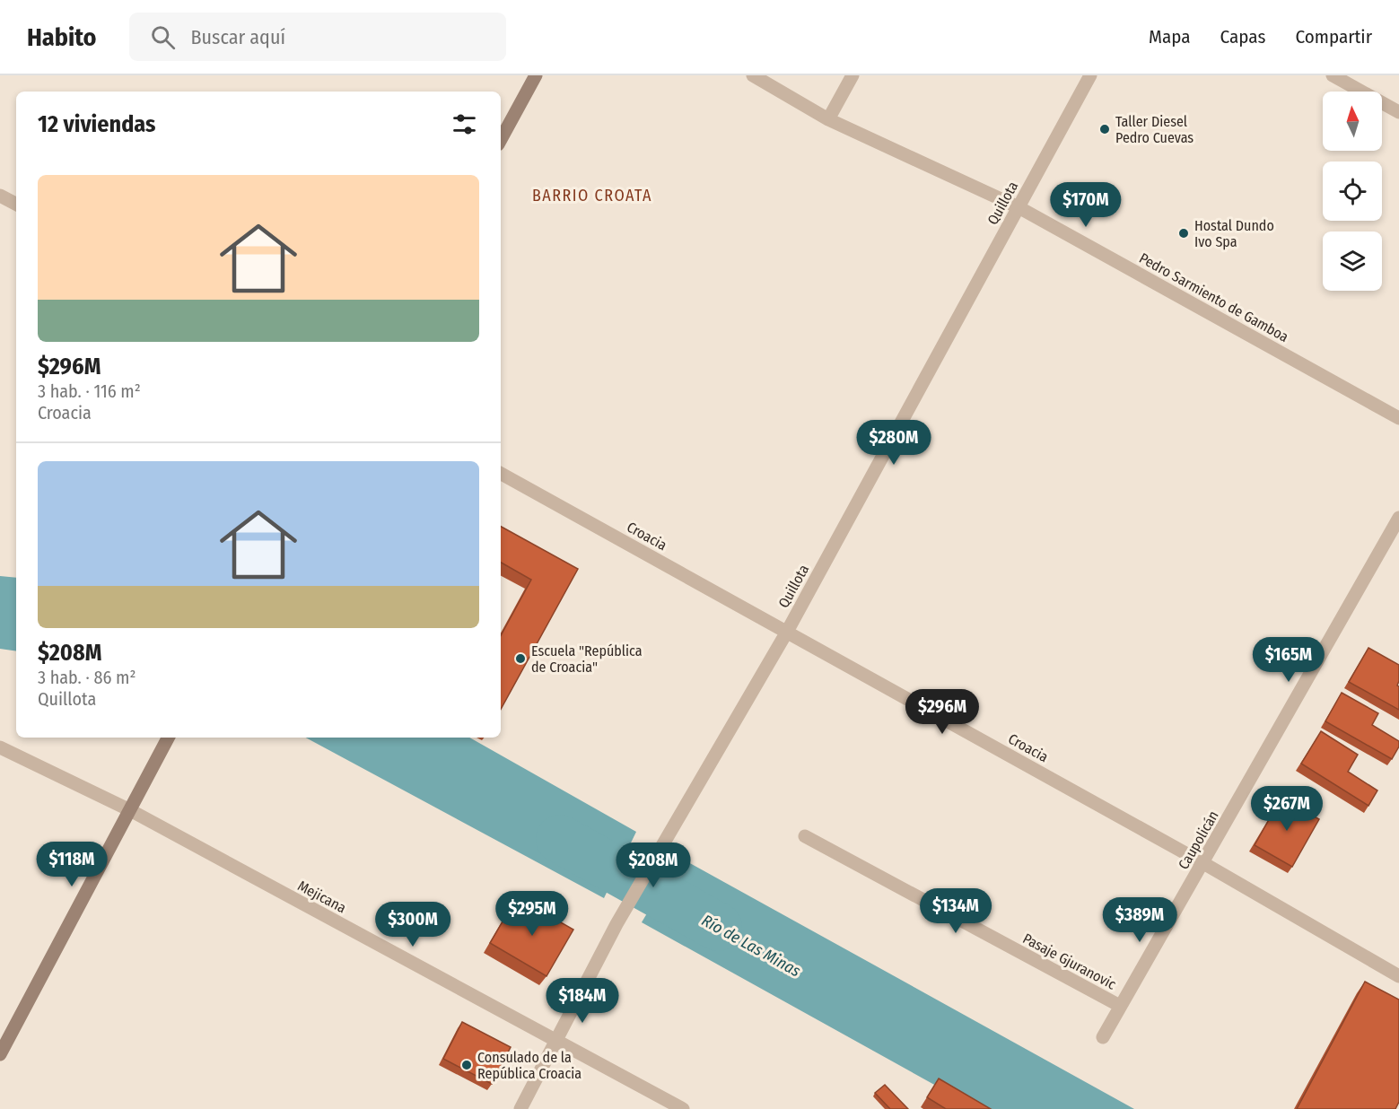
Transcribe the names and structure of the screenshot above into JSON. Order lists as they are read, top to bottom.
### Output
{
  "streets": {
    "street": [
      "Quillota",
      "Pedro Sarmiento de Gamboa",
      "Croacia",
      "Caupolicán",
      "Mejicana",
      "Pasaje Gjuranovic"
    ]
  },
  "crossings": [
    ["Quillota", "Pedro Sarmiento de Gamboa"],
    ["Quillota", "Croacia"],
    ["Quillota", "Mejicana"],
    ["Croacia", "Caupolicán"],
    ["Caupolicán", "Pasaje Gjuranovic"]
  ],
  "districts": ["BARRIO CROATA"],
  "water": ["Río de Las Minas"],
  "places": [
    "Taller Diesel Pedro Cuevas",
    "Hostal Dundo Ivo Spa",
    "Escuela \"República de Croacia\"",
    "Consulado de la República Croacia"
  ],
  "north": "top",
  "page": {
    "header": "Habito",
    "search": "Buscar aquí",
    "nav": ["Mapa", "Capas", "Compartir"],
    "heading": "12 viviendas",
    "list": [
      {
        "name": "$296M",
        "note": "3 hab. · 116 m² · Croacia"
      },
      {
        "name": "$208M",
        "note": "3 hab. · 86 m² · Quillota"
      }
    ],
    "price": [
      "$170M",
      "$280M",
      "$165M",
      "$296M",
      "$267M",
      "$118M",
      "$208M",
      "$134M",
      "$295M",
      "$389M",
      "$300M",
      "$184M"
    ]
  }
}
